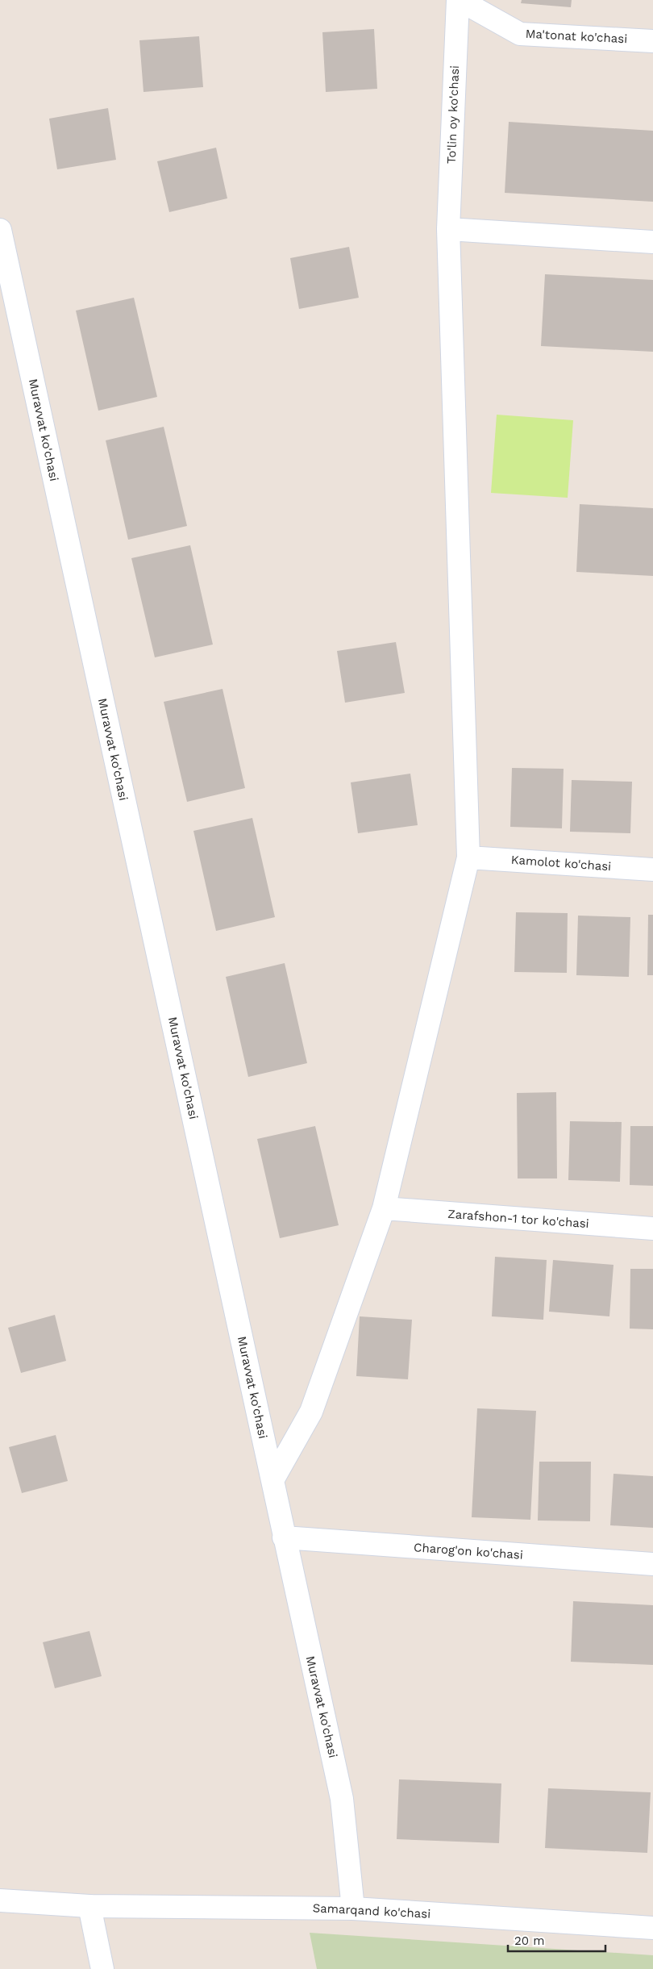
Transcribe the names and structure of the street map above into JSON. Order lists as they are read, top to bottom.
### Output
{
  "streets": {
    "street": [
      "Ma'tonat ko'chasi",
      "To'lin oy ko'chasi",
      "Muravvat ko'chasi",
      "Kamolot ko'chasi",
      "Zarafshon-1 tor ko'chasi",
      "Charog'on ko'chasi",
      "Samarqand ko'chasi"
    ]
  },
  "crossings": [
    ["Ma'tonat ko'chasi", "To'lin oy ko'chasi"],
    ["To'lin oy ko'chasi", "Muravvat ko'chasi"],
    ["To'lin oy ko'chasi", "Kamolot ko'chasi"],
    ["To'lin oy ko'chasi", "Zarafshon-1 tor ko'chasi"],
    ["Muravvat ko'chasi", "Charog'on ko'chasi"],
    ["Muravvat ko'chasi", "Samarqand ko'chasi"]
  ],
  "scale_bar": "20 m"
}
